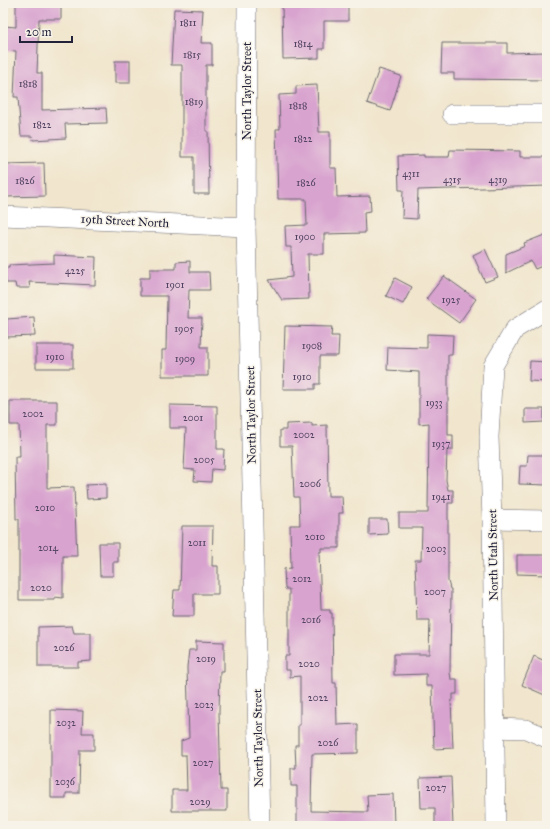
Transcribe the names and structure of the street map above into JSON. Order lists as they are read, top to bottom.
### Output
{
  "streets": {
    "street": ["North Taylor Street", "19th Street North", "North Utah Street"]
  },
  "crossings": [
    ["North Taylor Street", "19th Street North"]
  ],
  "house_numbers": [
    "1811",
    "1814",
    "1815",
    "1818",
    "1819",
    "1818",
    "1822",
    "1822",
    "4311",
    "4315",
    "4319",
    "1826",
    "1826",
    "1900",
    "4225",
    "1901",
    "1925",
    "1905",
    "1908",
    "1910",
    "1909",
    "1910",
    "1933",
    "2002",
    "2001",
    "2002",
    "1937",
    "2005",
    "2006",
    "1941",
    "2010",
    "2010",
    "2011",
    "2014",
    "2003",
    "2012",
    "2020",
    "2007",
    "2016",
    "2026",
    "2019",
    "2020",
    "2022",
    "2023",
    "2032",
    "2026",
    "2027",
    "2036",
    "2027",
    "2029"
  ],
  "scale_bar": "20 m"
}
